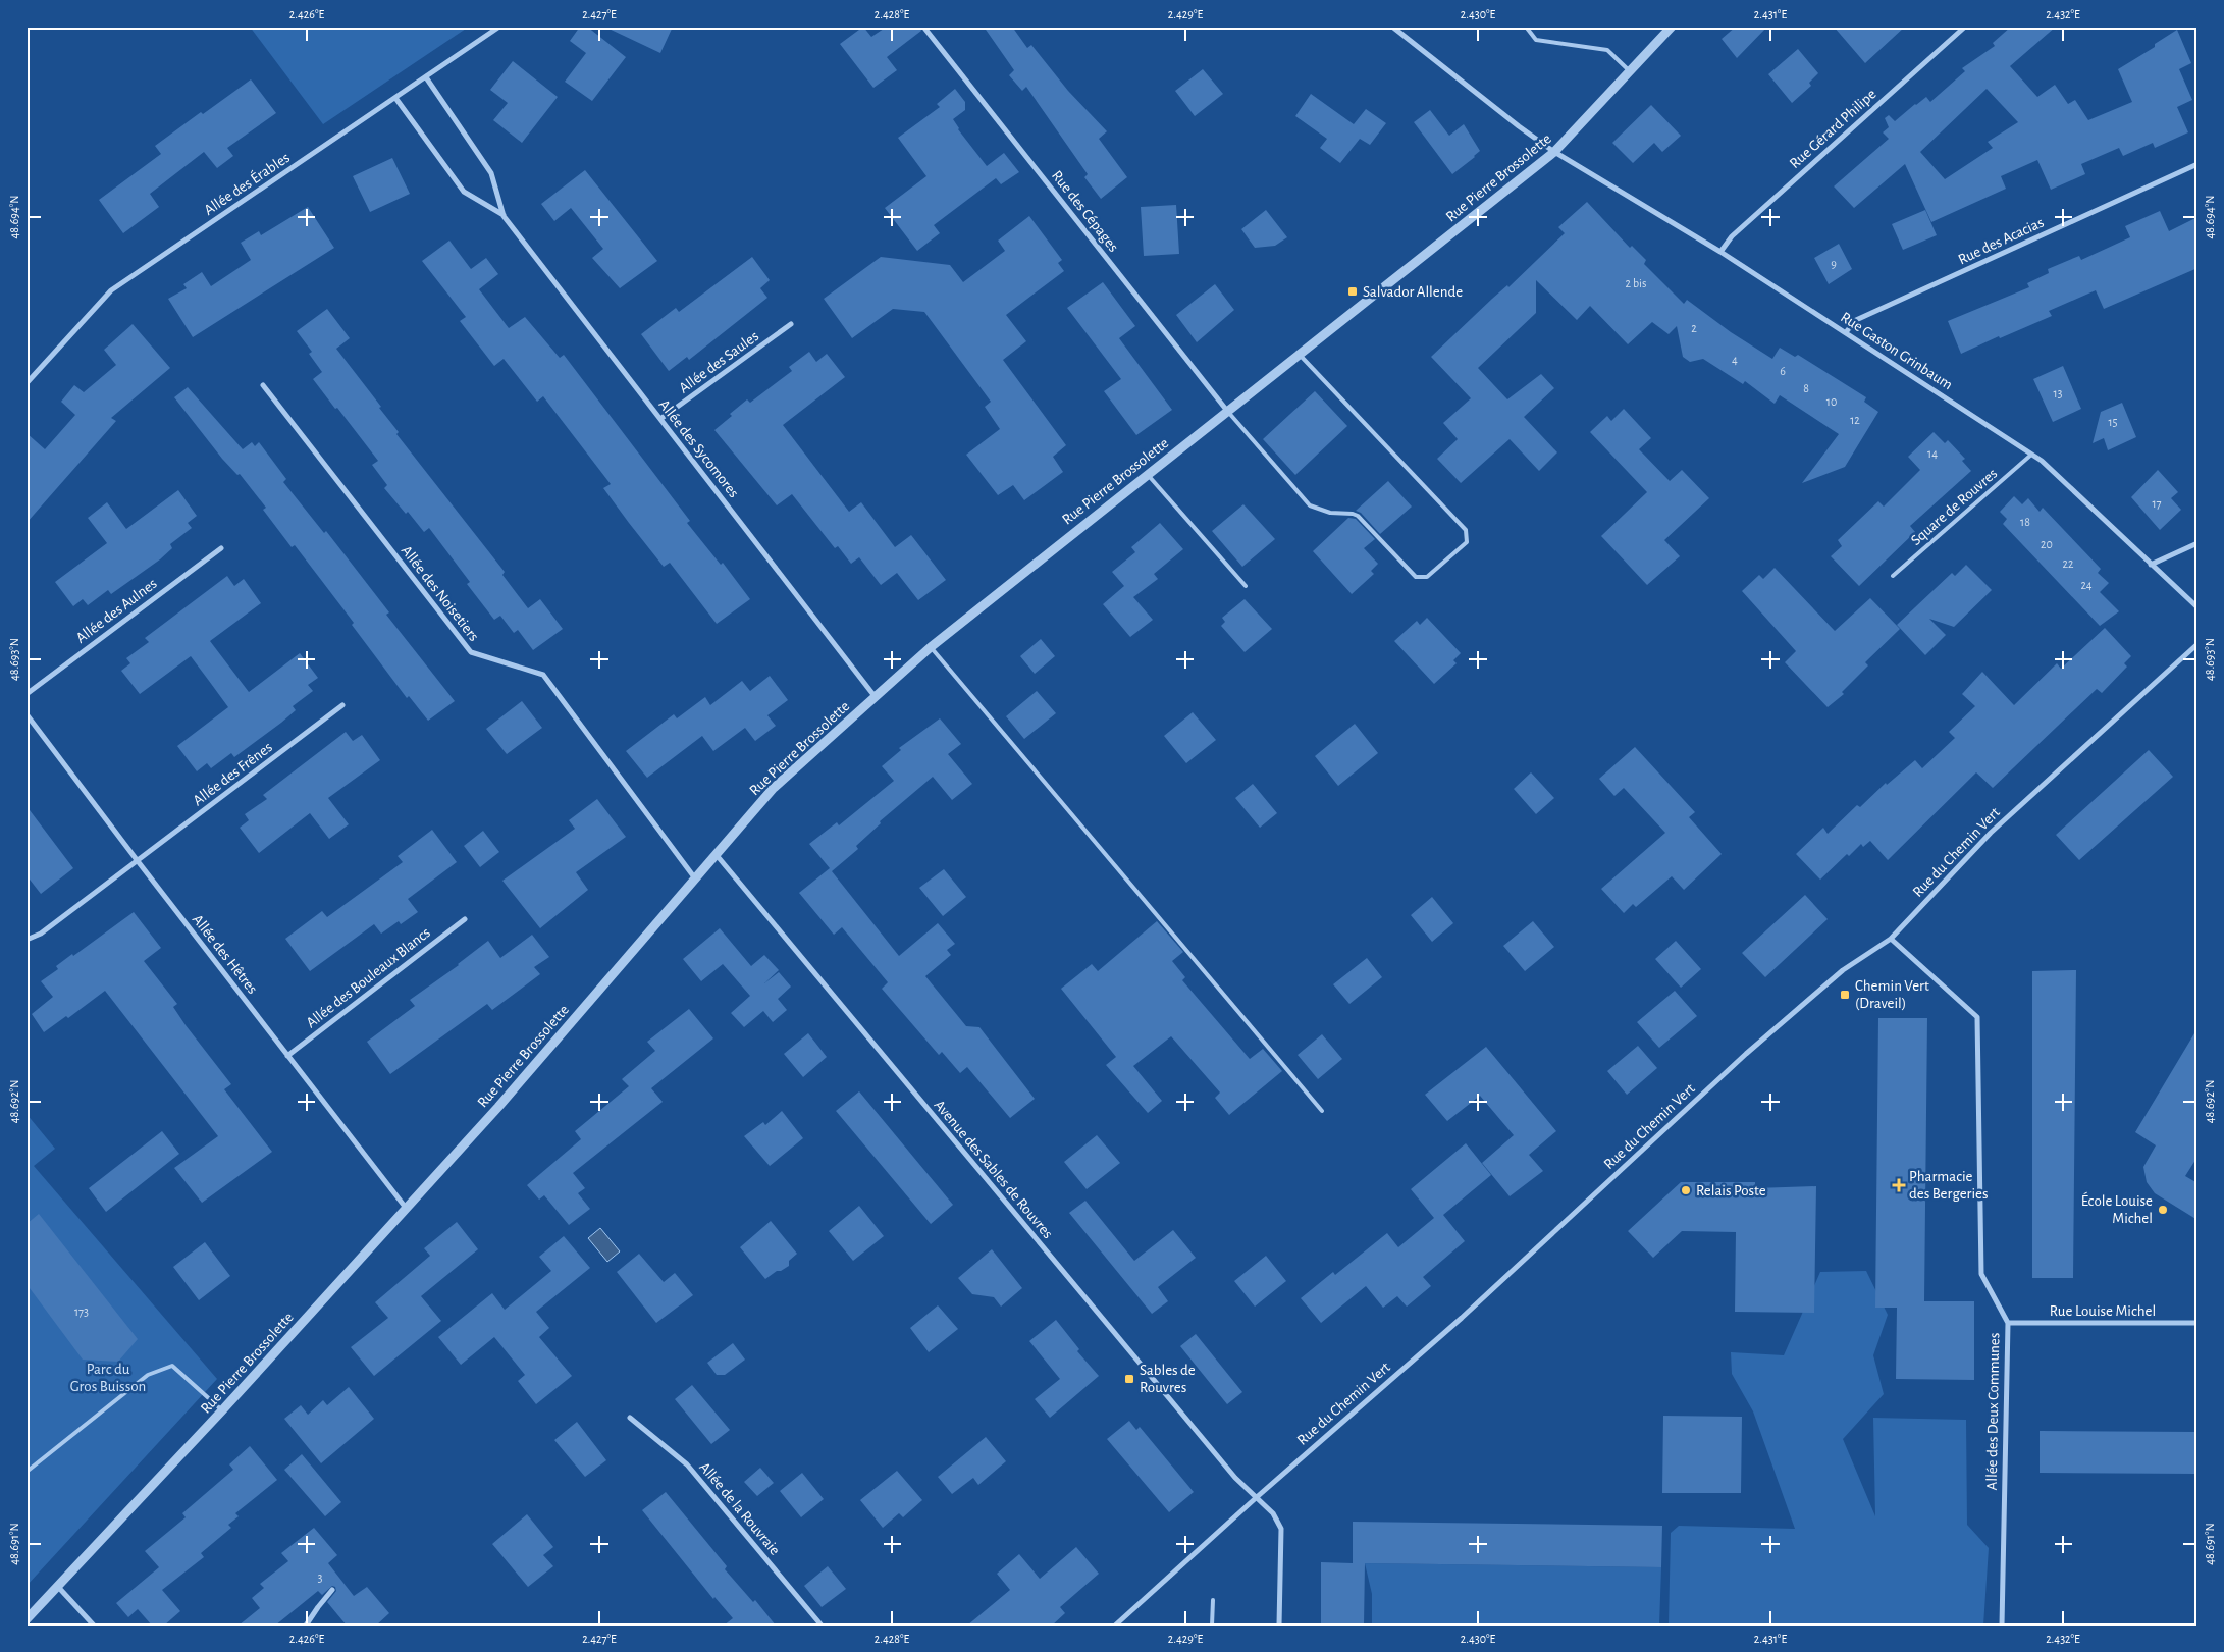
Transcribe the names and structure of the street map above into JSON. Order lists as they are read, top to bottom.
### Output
{
  "streets": {
    "street": [
      "Rue Gérard Philipe",
      "Rue Pierre Brossolette",
      "Allée des Érables",
      "Rue des Cépages",
      "Rue des Acacias",
      "Rue Gaston Grinbaum",
      "Allée des Saules",
      "Allée des Sycomores",
      "Allée des Noisetiers",
      "Allée des Aulnes",
      "Allée des Frênes",
      "Rue du Chemin Vert",
      "Allée des Hêtres",
      "Allée des Bouleaux Blancs",
      "Avenue des Sables de Rouvres",
      "Rue Louise Michel",
      "Allée des Deux Communes",
      "Allée de la Rouvraie"
    ],
    "lane": ["Square de Rouvres"]
  },
  "crossings": [
    ["Rue Gérard Philipe", "Rue Gaston Grinbaum"],
    ["Rue Pierre Brossolette", "Rue des Cépages"],
    ["Rue Pierre Brossolette", "Rue Gaston Grinbaum"],
    ["Rue Pierre Brossolette", "Allée des Sycomores"],
    ["Rue Pierre Brossolette", "Allée des Noisetiers"],
    ["Rue Pierre Brossolette", "Allée des Hêtres"],
    ["Rue Pierre Brossolette", "Avenue des Sables de Rouvres"],
    ["Allée des Érables", "Allée des Sycomores"],
    ["Rue des Acacias", "Rue Gaston Grinbaum"],
    ["Rue Gaston Grinbaum", "Square de Rouvres"],
    ["Allée des Saules", "Allée des Sycomores"],
    ["Allée des Frênes", "Allée des Hêtres"],
    ["Rue du Chemin Vert", "Avenue des Sables de Rouvres"],
    ["Rue du Chemin Vert", "Allée des Deux Communes"],
    ["Allée des Hêtres", "Allée des Bouleaux Blancs"],
    ["Rue Louise Michel", "Allée des Deux Communes"]
  ],
  "parks": ["Parc du Gros Buisson"],
  "places": {
    "transit": ["Salvador Allende", "Chemin Vert (Draveil)", "Sables de Rouvres"],
    "health": ["Pharmacie des Bergeries"],
    "other": ["Relais Poste", "École Louise Michel"]
  },
  "house_numbers": [
    "9",
    "2 bis",
    "2",
    "4",
    "6",
    "8",
    "13",
    "10",
    "12",
    "15",
    "14",
    "17",
    "18",
    "20",
    "22",
    "24",
    "173",
    "3"
  ],
  "coordinates": [
    "2.426°E",
    "2.427°E",
    "2.428°E",
    "2.429°E",
    "2.430°E",
    "2.431°E",
    "2.432°E",
    "48.694°N",
    "48.693°N",
    "48.692°N",
    "48.691°N"
  ]
}
